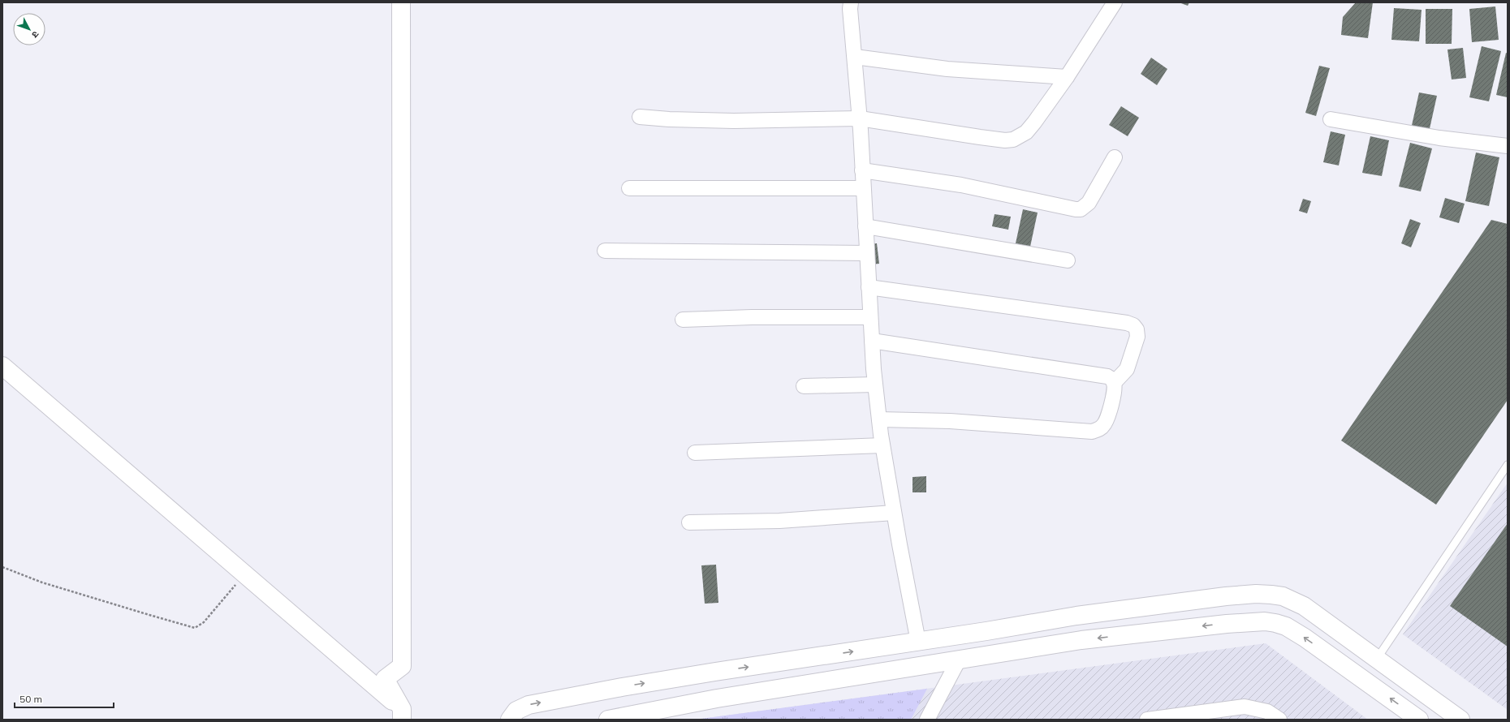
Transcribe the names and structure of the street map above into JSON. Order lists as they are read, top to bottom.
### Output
{
  "scale_bar": "50 m",
  "north": "bottom right"
}
